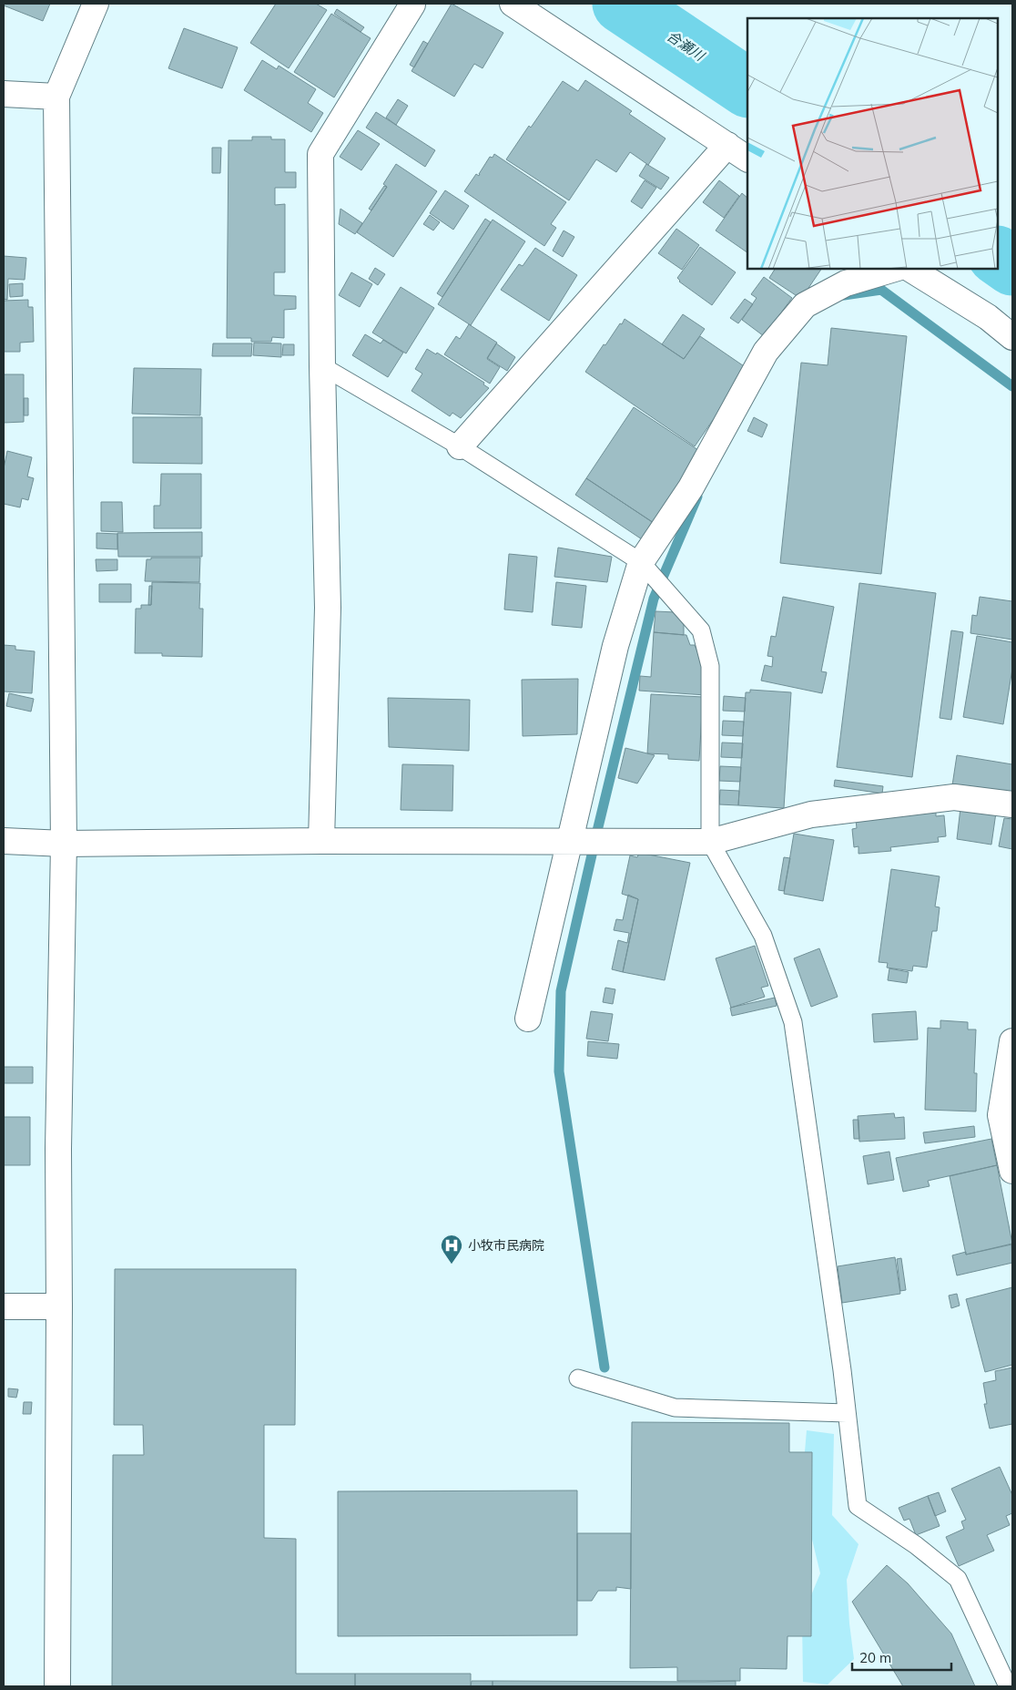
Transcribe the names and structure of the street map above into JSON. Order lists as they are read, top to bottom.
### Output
{
  "water": ["合瀬川"],
  "places": {
    "hospital": ["小牧市民病院"]
  },
  "scale_bar": "20 m"
}
